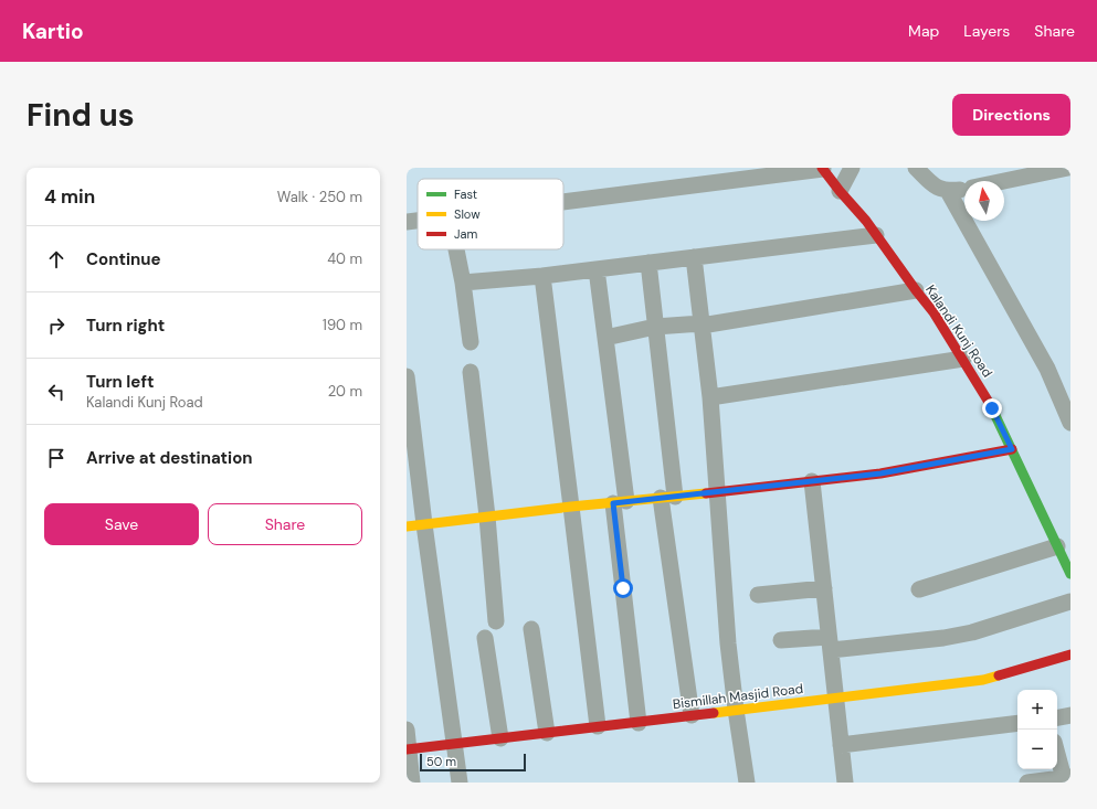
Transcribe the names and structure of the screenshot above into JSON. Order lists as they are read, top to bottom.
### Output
{
  "streets": {
    "street": ["Kalandi Kunj Road", "Bismillah Masjid Road"]
  },
  "legend": ["Fast", "Slow", "Jam"],
  "scale_bar": "50 m",
  "north": "top",
  "page": {
    "header": "Kartio",
    "nav": ["Map", "Layers", "Share"],
    "buttons": [
      "Directions",
      ["Save", "Share"]
    ],
    "title": "Find us",
    "heading": ["4 min", "Walk · 250 m"],
    "list": [
      ["Continue", "40 m"],
      ["Turn right", "190 m"],
      ["Turn left", "Kalandi Kunj Road", "20 m"],
      "Arrive at destination"
    ],
    "map_buttons": ["+", "−"],
    "scale": "50 m"
  }
}
